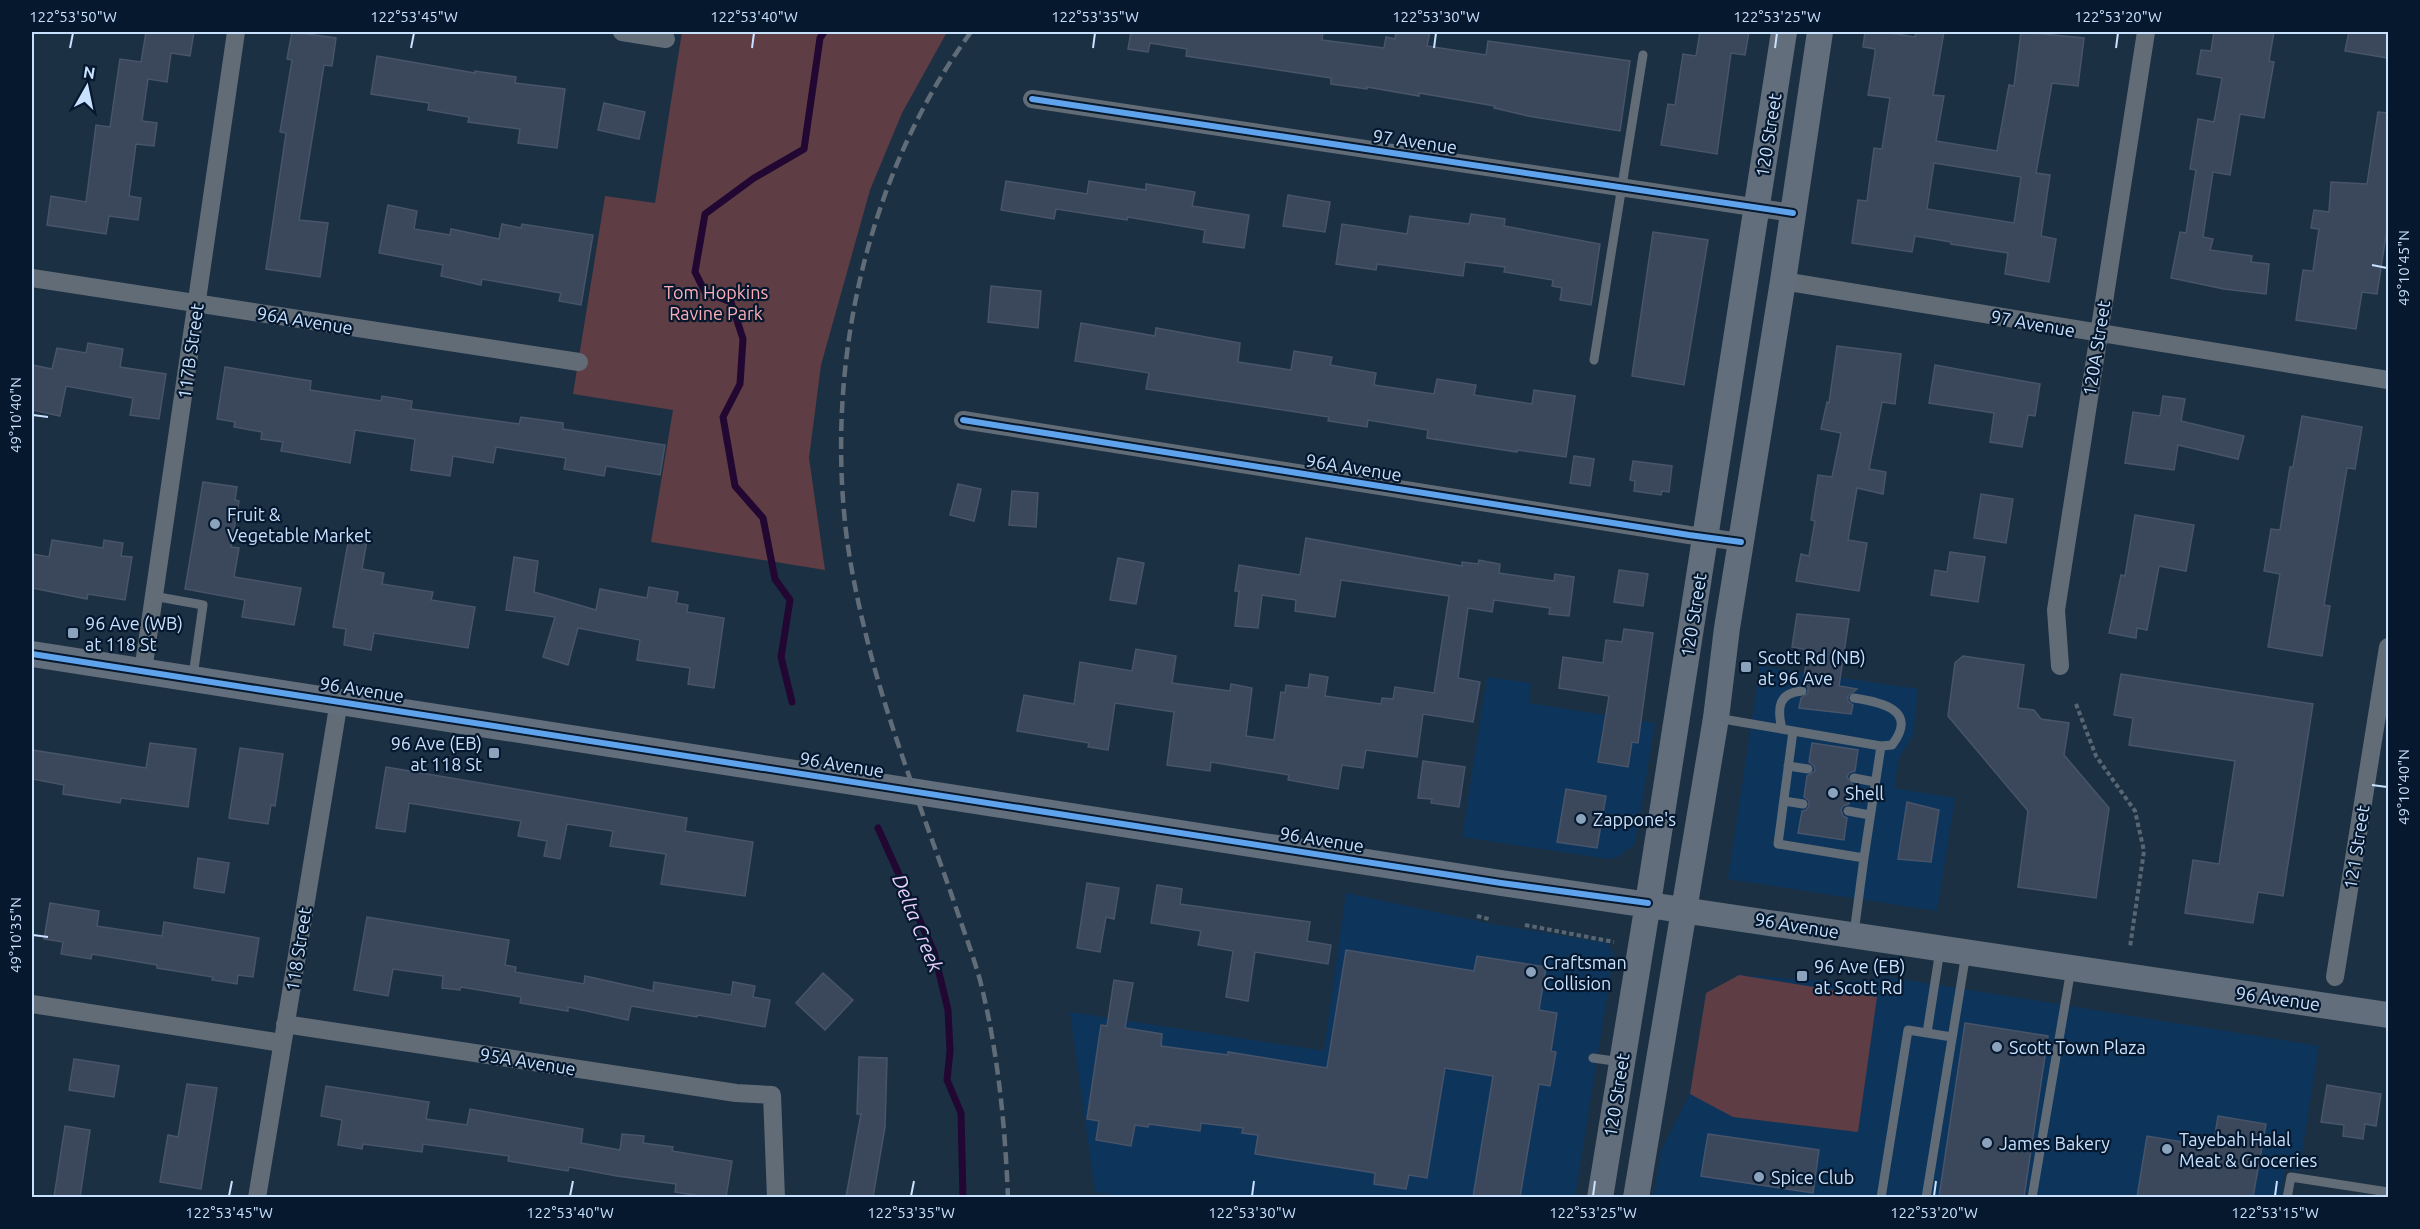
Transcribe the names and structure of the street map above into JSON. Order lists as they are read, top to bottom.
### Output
{
  "streets": {
    "main road": ["120 Street", "96 Avenue"],
    "street": [
      "97 Avenue",
      "96A Avenue",
      "120A Street",
      "117B Street",
      "121 Street",
      "118 Street",
      "95A Avenue"
    ]
  },
  "crossings": [
    ["120 Street", "97 Avenue"],
    ["120 Street", "96A Avenue"],
    ["120 Street", "96 Avenue"],
    ["97 Avenue", "120A Street"],
    ["96A Avenue", "117B Street"],
    ["117B Street", "96 Avenue"],
    ["96 Avenue", "118 Street"],
    ["118 Street", "95A Avenue"]
  ],
  "water": ["Delta Creek"],
  "parks": ["Tom Hopkins Ravine Park"],
  "places": {
    "other": [
      "Fruit & Vegetable Market",
      "Shell",
      "Zappone's",
      "Craftsman Collision",
      "Scott Town Plaza",
      "James Bakery",
      "Tayebah Halal Meat & Groceries",
      "Spice Club"
    ],
    "transit": [
      "96 Ave (WB) at 118 St",
      "Scott Rd (NB) at 96 Ave",
      "96 Ave (EB) at 118 St",
      "96 Ave (EB) at Scott Rd"
    ]
  },
  "north": "top",
  "coordinates": [
    "122°53'50\"W",
    "122°53'45\"W",
    "122°53'40\"W",
    "122°53'35\"W",
    "122°53'30\"W",
    "122°53'25\"W",
    "122°53'20\"W",
    "49°10'45\"N",
    "49°10'40\"N",
    "49°10'35\"N",
    "122°53'15\"W"
  ]
}
